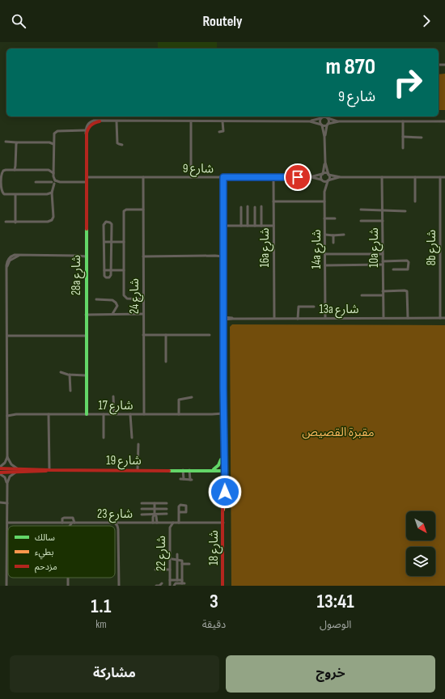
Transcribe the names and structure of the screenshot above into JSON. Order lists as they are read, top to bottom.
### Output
{
  "streets": {
    "street": [
      "شارع 9",
      "16a شارع",
      "10a شارع",
      "8b شارع",
      "14a شارع",
      "28a شارع",
      "شارع 24",
      "13a شارع",
      "شارع 17",
      "شارع 19",
      "شارع 23",
      "شارع 18",
      "شارع 22"
    ]
  },
  "crossings": [
    ["شارع 9", "16a شارع"],
    ["شارع 9", "14a شارع"],
    ["شارع 9", "28a شارع"],
    ["شارع 9", "شارع 24"],
    ["شارع 9", "شارع 18"],
    ["16a شارع", "13a شارع"],
    ["10a شارع", "13a شارع"],
    ["8b شارع", "13a شارع"],
    ["14a شارع", "13a شارع"],
    ["28a شارع", "شارع 17"],
    ["شارع 24", "شارع 17"],
    ["13a شارع", "شارع 18"],
    ["شارع 17", "شارع 18"],
    ["شارع 19", "شارع 18"],
    ["شارع 23", "شارع 18"],
    ["شارع 23", "شارع 22"]
  ],
  "parks": ["مقبرة القصيص"],
  "legend": ["سالك", "بطيء", "مزدحم"],
  "north": "bottom right",
  "page": {
    "header": "Routely",
    "turn": ["870 m", "شارع 9"],
    "eta": [
      "13:41",
      "الوصول",
      "3",
      "دقيقة",
      "1.1",
      "km"
    ],
    "buttons": ["خروج", "مشاركة"]
  }
}
